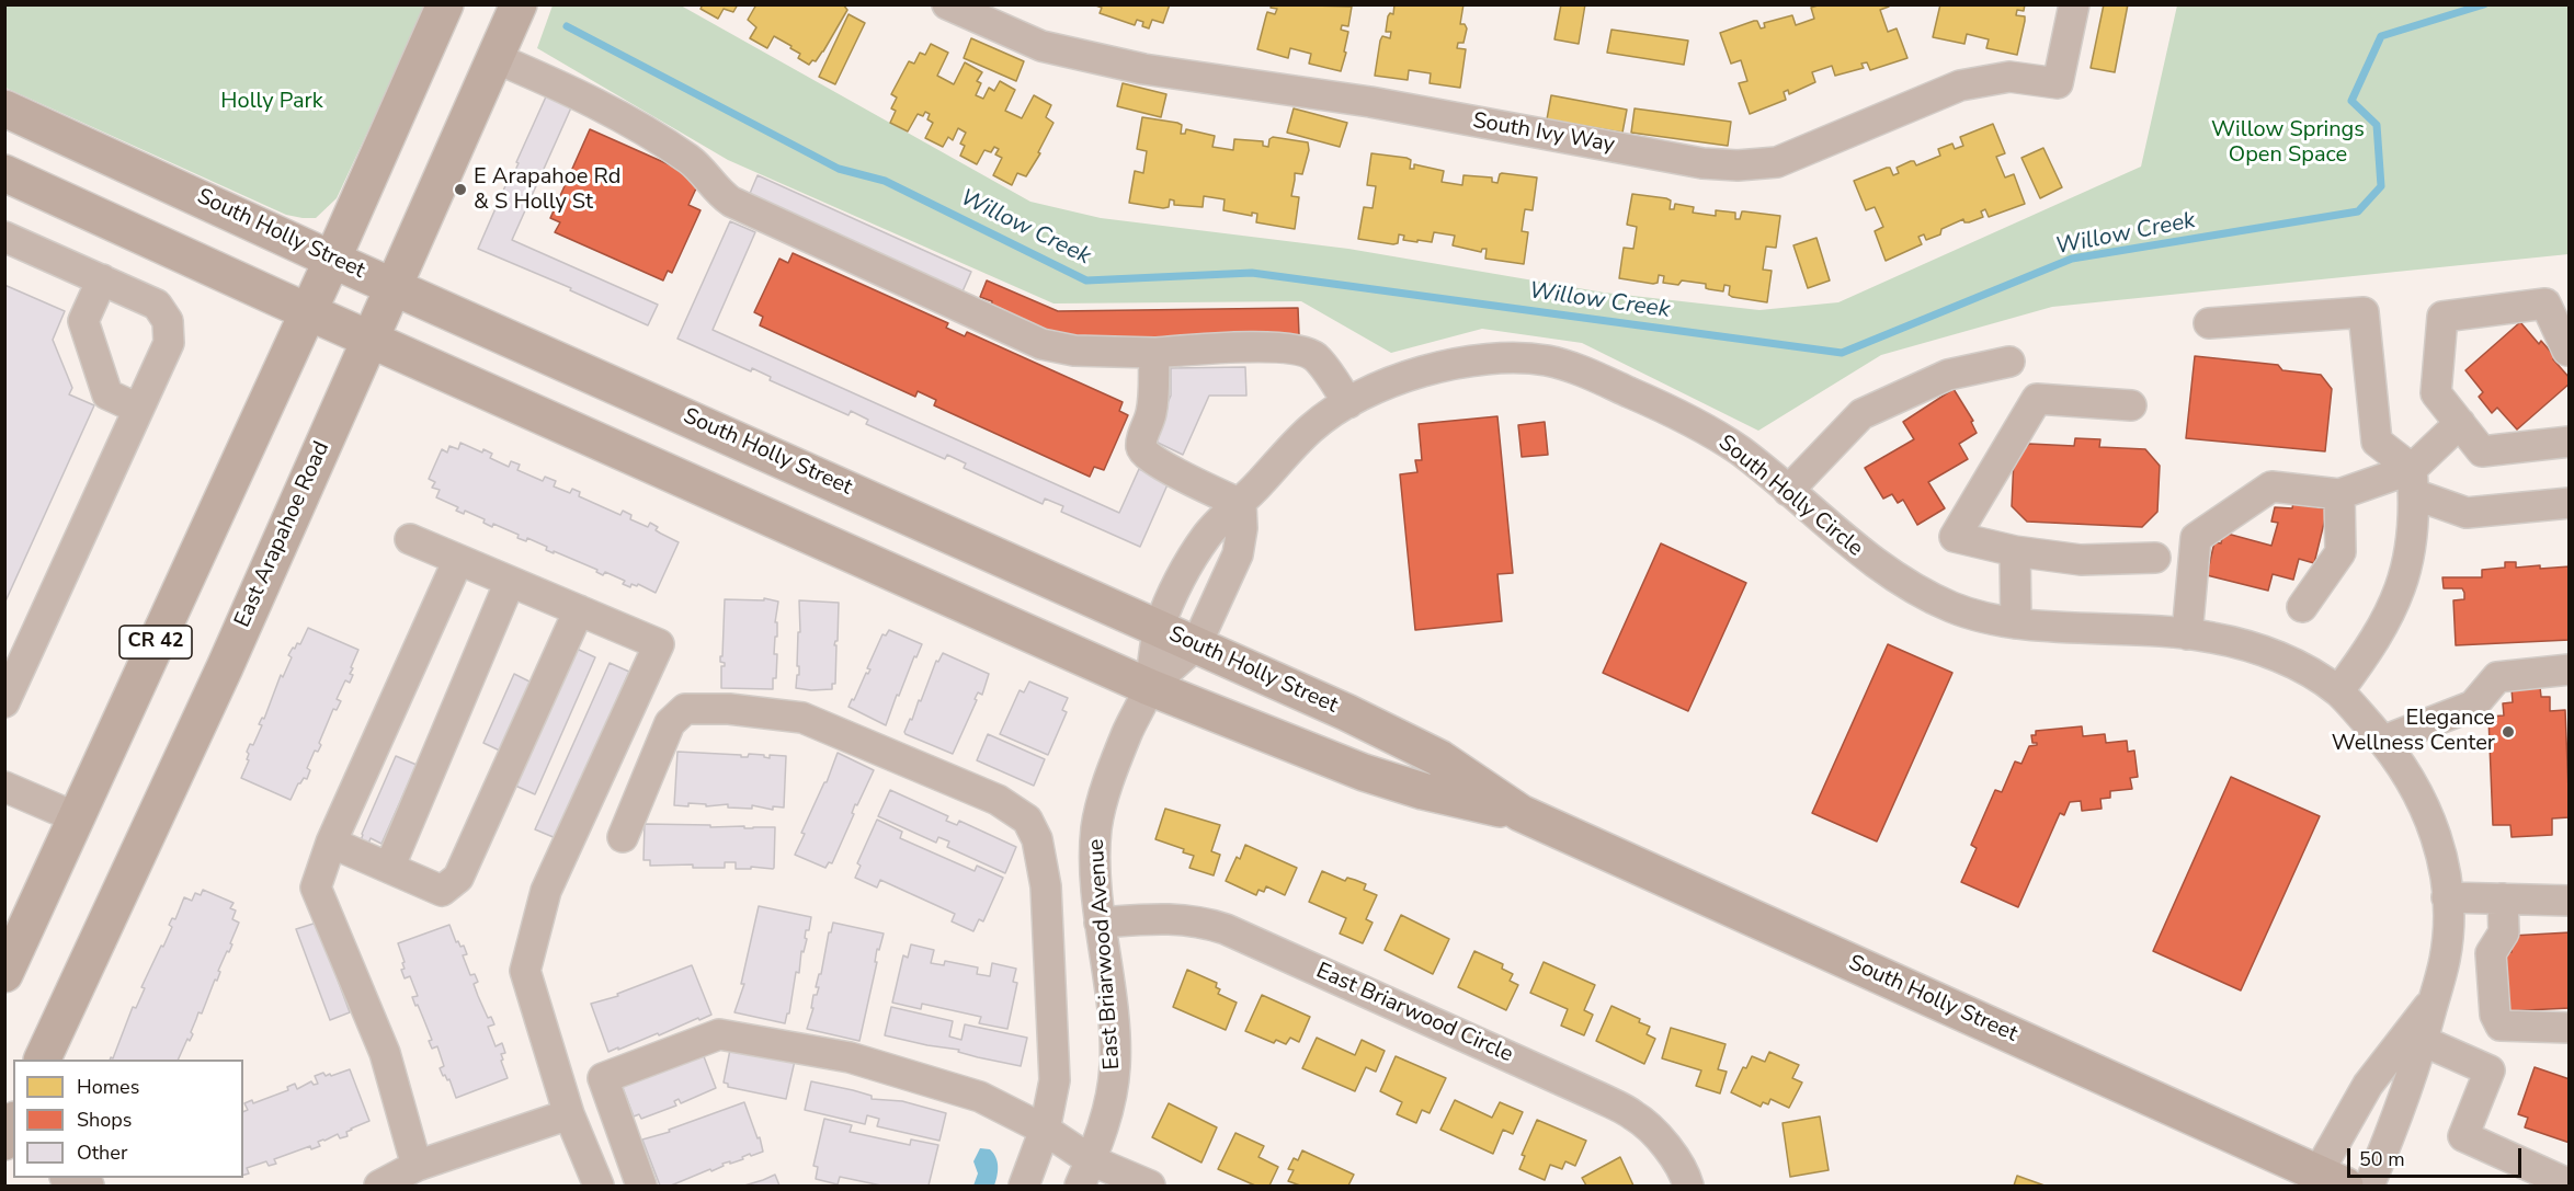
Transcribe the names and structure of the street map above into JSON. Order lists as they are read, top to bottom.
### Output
{
  "streets": {
    "main road": ["South Holly Street", "East Arapahoe Road", "CR 42"],
    "street": [
      "South Ivy Way",
      "South Holly Circle",
      "East Briarwood Avenue",
      "East Briarwood Circle"
    ]
  },
  "crossings": [
    ["South Holly Street", "South Holly Circle"],
    ["South Holly Street", "East Arapahoe Road"],
    ["South Holly Street", "CR 42"],
    ["South Holly Street", "East Briarwood Avenue"],
    ["South Holly Circle", "East Briarwood Avenue"],
    ["East Briarwood Avenue", "East Briarwood Circle"]
  ],
  "water": ["Willow Creek"],
  "parks": ["Holly Park", "Willow Springs Open Space"],
  "places": ["E Arapahoe Rd & S Holly St", "Elegance Wellness Center"],
  "legend": ["Homes", "Shops", "Other"],
  "scale_bar": "50 m"
}
